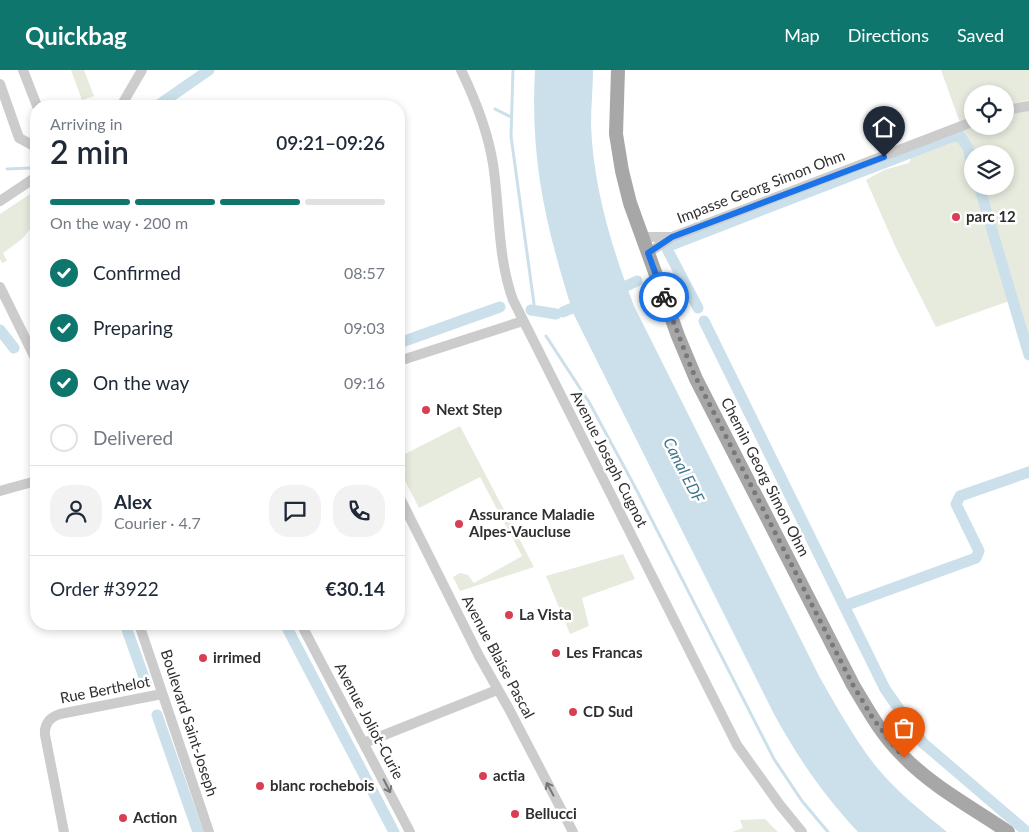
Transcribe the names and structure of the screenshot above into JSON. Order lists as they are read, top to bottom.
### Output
{
  "streets": {
    "main road": ["Chemin Georg Simon Ohm"],
    "street": [
      "Impasse Georg Simon Ohm",
      "Avenue Joseph Cugnot",
      "Avenue Blaise Pascal",
      "Rue Berthelot",
      "Avenue Joliot-Curie",
      "Boulevard Saint-Joseph"
    ]
  },
  "crossings": [
    ["Impasse Georg Simon Ohm", "Chemin Georg Simon Ohm"],
    ["Rue Berthelot", "Boulevard Saint-Joseph"]
  ],
  "one_way": ["Avenue Blaise Pascal", "Avenue Joliot-Curie"],
  "water": ["Canal EDF"],
  "places": [
    "parc 12",
    "Next Step",
    "Assurance Maladie Alpes-Vaucluse",
    "La Vista",
    "Les Francas",
    "irrimed",
    "CD Sud",
    "actia",
    "blanc rochebois",
    "Bellucci",
    "Action"
  ],
  "page": {
    "header": "Quickbag",
    "nav": ["Map", "Directions", "Saved"],
    "heading": ["2 min", "Arriving in", "09:21–09:26"],
    "panel": [
      "Alex",
      "Courier · 4.7",
      "Order #3922",
      "€30.14"
    ],
    "bar": "On the way · 200 m",
    "list": [
      ["Confirmed", "08:57"],
      ["Preparing", "09:03"],
      ["On the way", "09:16"],
      "Delivered"
    ]
  }
}
